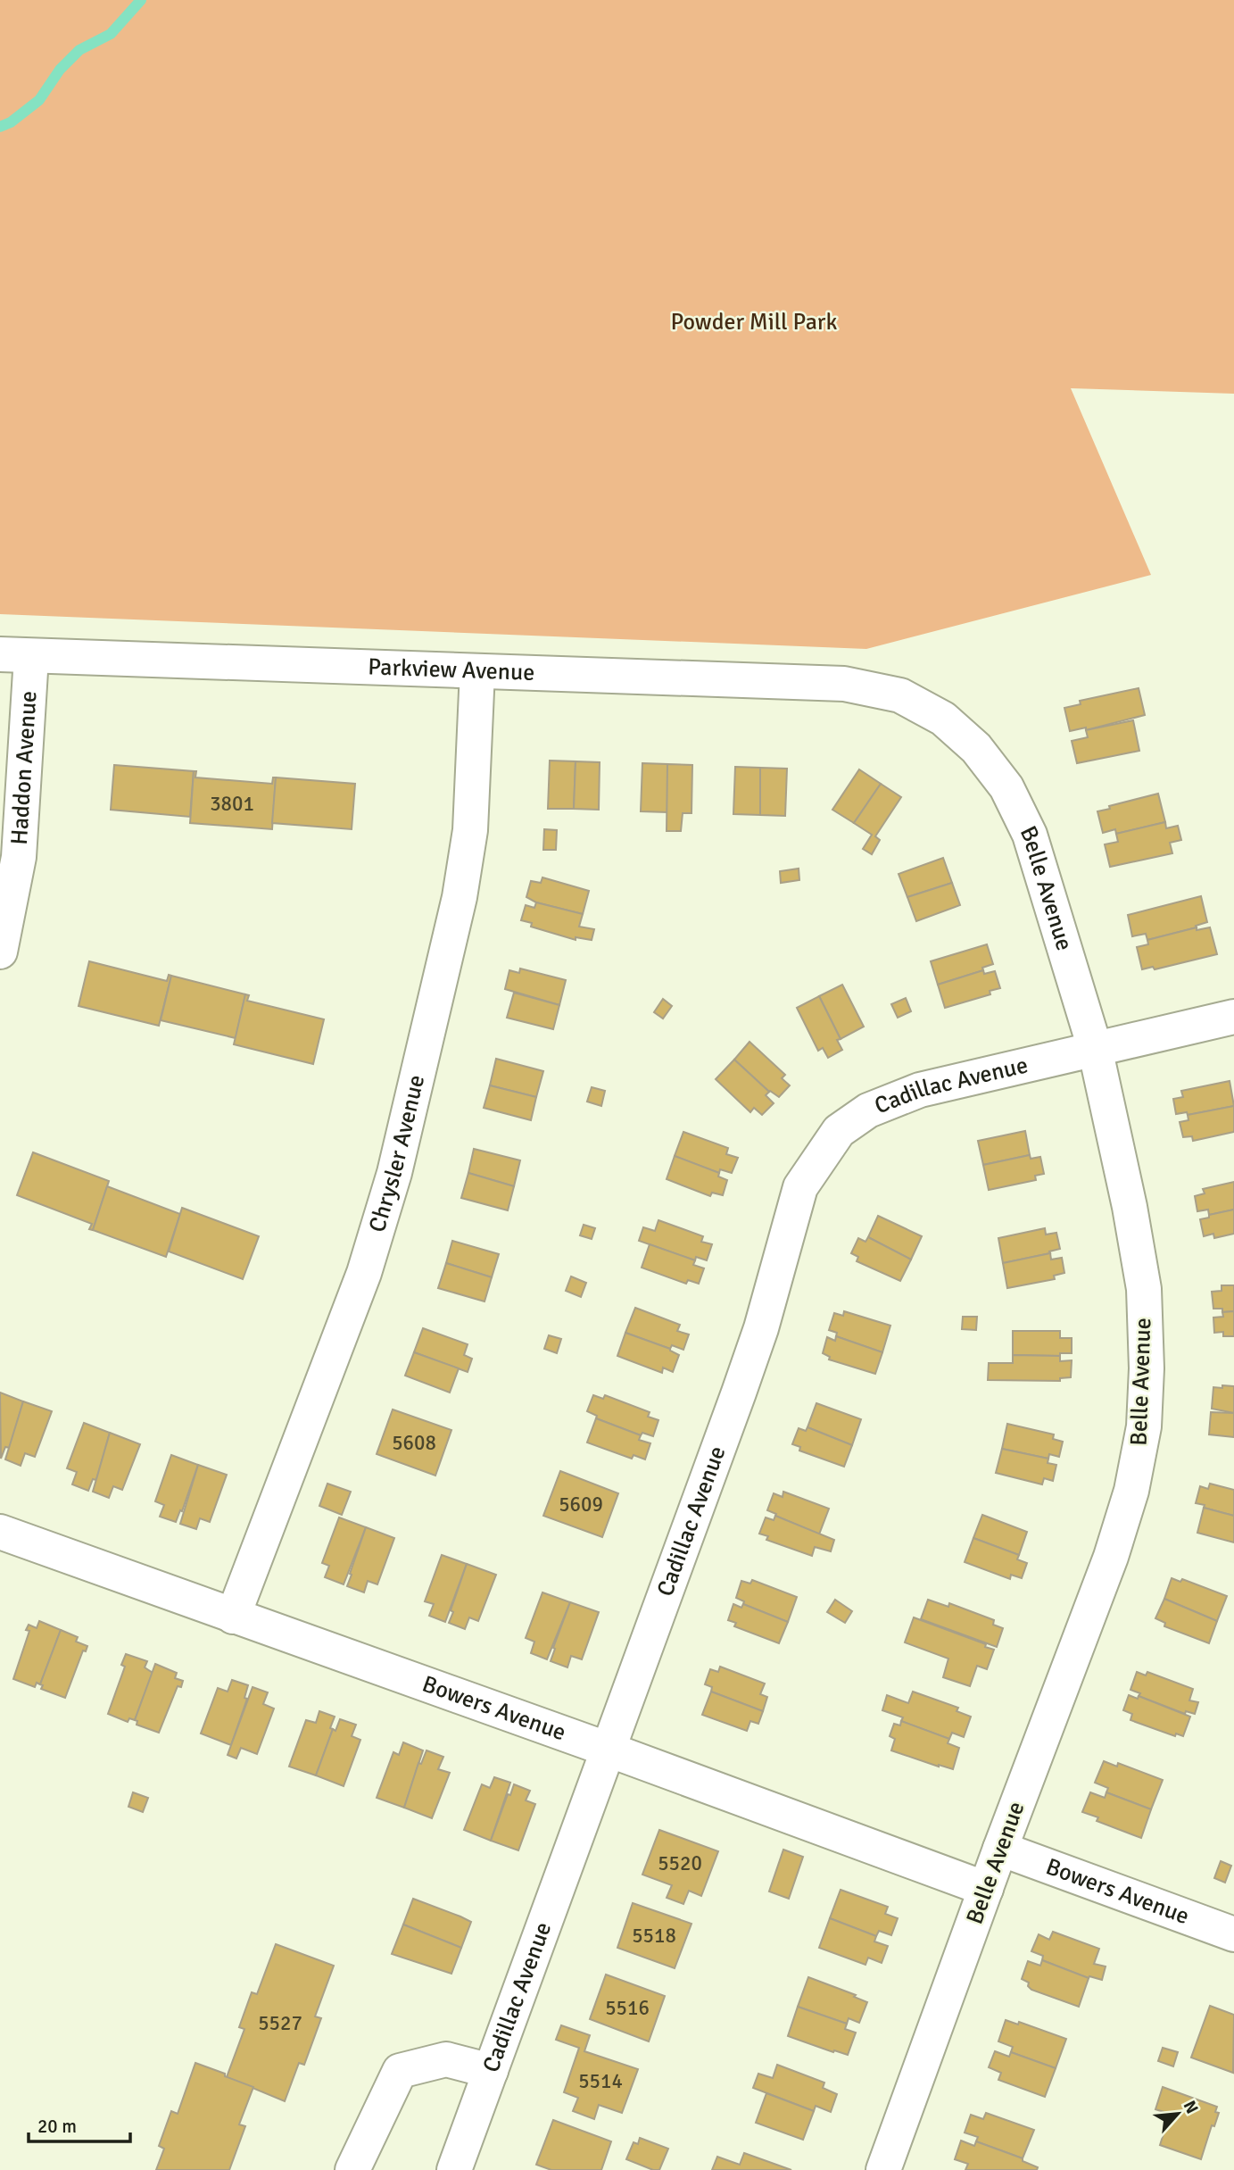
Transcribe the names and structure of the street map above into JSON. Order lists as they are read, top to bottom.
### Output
{
  "streets": {
    "street": [
      "Parkview Avenue",
      "Haddon Avenue",
      "Belle Avenue",
      "Cadillac Avenue",
      "Chrysler Avenue",
      "Bowers Avenue"
    ]
  },
  "crossings": [
    ["Parkview Avenue", "Haddon Avenue"],
    ["Parkview Avenue", "Belle Avenue"],
    ["Parkview Avenue", "Chrysler Avenue"],
    ["Belle Avenue", "Cadillac Avenue"],
    ["Belle Avenue", "Bowers Avenue"],
    ["Cadillac Avenue", "Bowers Avenue"],
    ["Chrysler Avenue", "Bowers Avenue"]
  ],
  "parks": ["Powder Mill Park"],
  "house_numbers": [
    "3801",
    "5608",
    "5609",
    "5520",
    "5518",
    "5516",
    "5527",
    "5514"
  ],
  "scale_bar": "20 m",
  "north": "top right"
}
